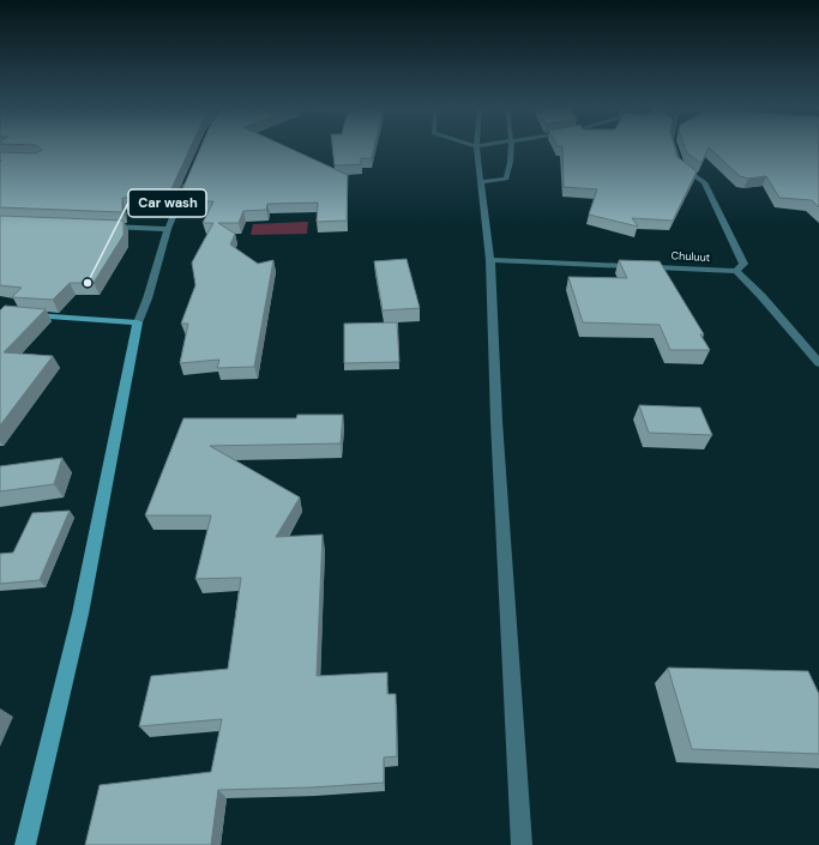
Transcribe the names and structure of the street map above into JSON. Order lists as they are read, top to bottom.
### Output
{
  "streets": {
    "street": ["Chuluut"]
  },
  "places": ["Car wash"]
}
